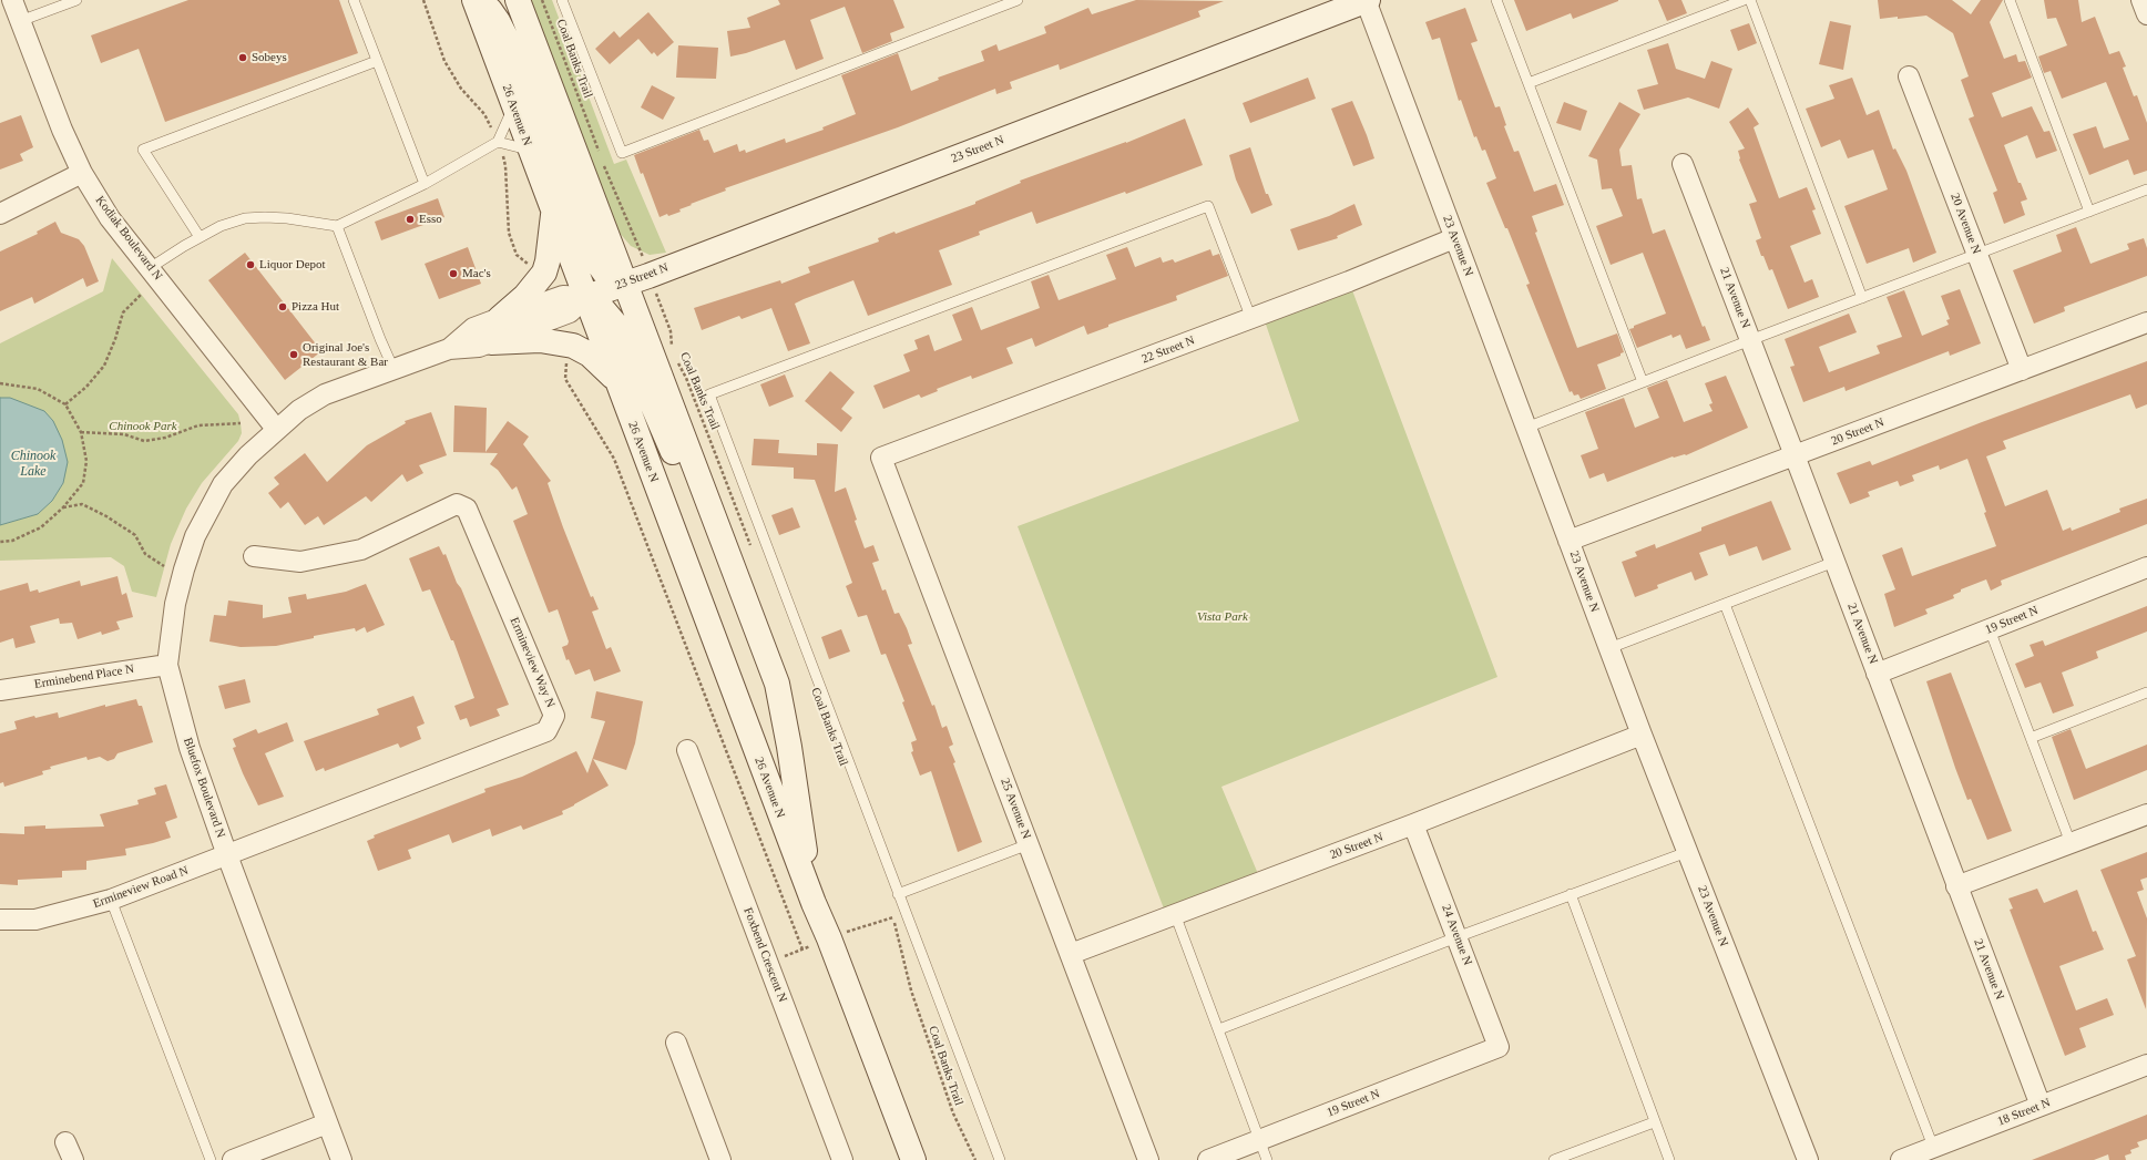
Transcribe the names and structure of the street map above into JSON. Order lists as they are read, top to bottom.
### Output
{
  "streets": {
    "main road": ["26 Avenue N", "23 Street N"],
    "street": [
      "20 Avenue N",
      "Kodiak Boulevard N",
      "23 Avenue N",
      "21 Avenue N",
      "22 Street N",
      "20 Street N",
      "19 Street N",
      "Ermineview Way N",
      "Erminebend Place N",
      "Bluefox Boulevard N",
      "25 Avenue N",
      "Ermineview Road N",
      "24 Avenue N",
      "Foxbend Crescent N",
      "18 Street N"
    ],
    "path": ["Coal Banks Trail"]
  },
  "crossings": [
    ["26 Avenue N", "23 Street N"],
    ["23 Street N", "Kodiak Boulevard N"],
    ["23 Street N", "23 Avenue N"],
    ["23 Street N", "Bluefox Boulevard N"],
    ["20 Avenue N", "20 Street N"],
    ["Kodiak Boulevard N", "Bluefox Boulevard N"],
    ["23 Avenue N", "22 Street N"],
    ["23 Avenue N", "20 Street N"],
    ["21 Avenue N", "20 Street N"],
    ["21 Avenue N", "19 Street N"],
    ["21 Avenue N", "18 Street N"],
    ["22 Street N", "25 Avenue N"],
    ["20 Street N", "25 Avenue N"],
    ["20 Street N", "24 Avenue N"],
    ["19 Street N", "24 Avenue N"],
    ["Ermineview Way N", "Bluefox Boulevard N"],
    ["Ermineview Way N", "Ermineview Road N"],
    ["Erminebend Place N", "Bluefox Boulevard N"],
    ["Bluefox Boulevard N", "Ermineview Road N"]
  ],
  "water": ["Chinook Lake"],
  "parks": ["Chinook Park", "Vista Park"],
  "places": [
    "Sobeys",
    "Esso",
    "Liquor Depot",
    "Mac's",
    "Pizza Hut",
    "Original Joe's Restaurant & Bar"
  ]
}
